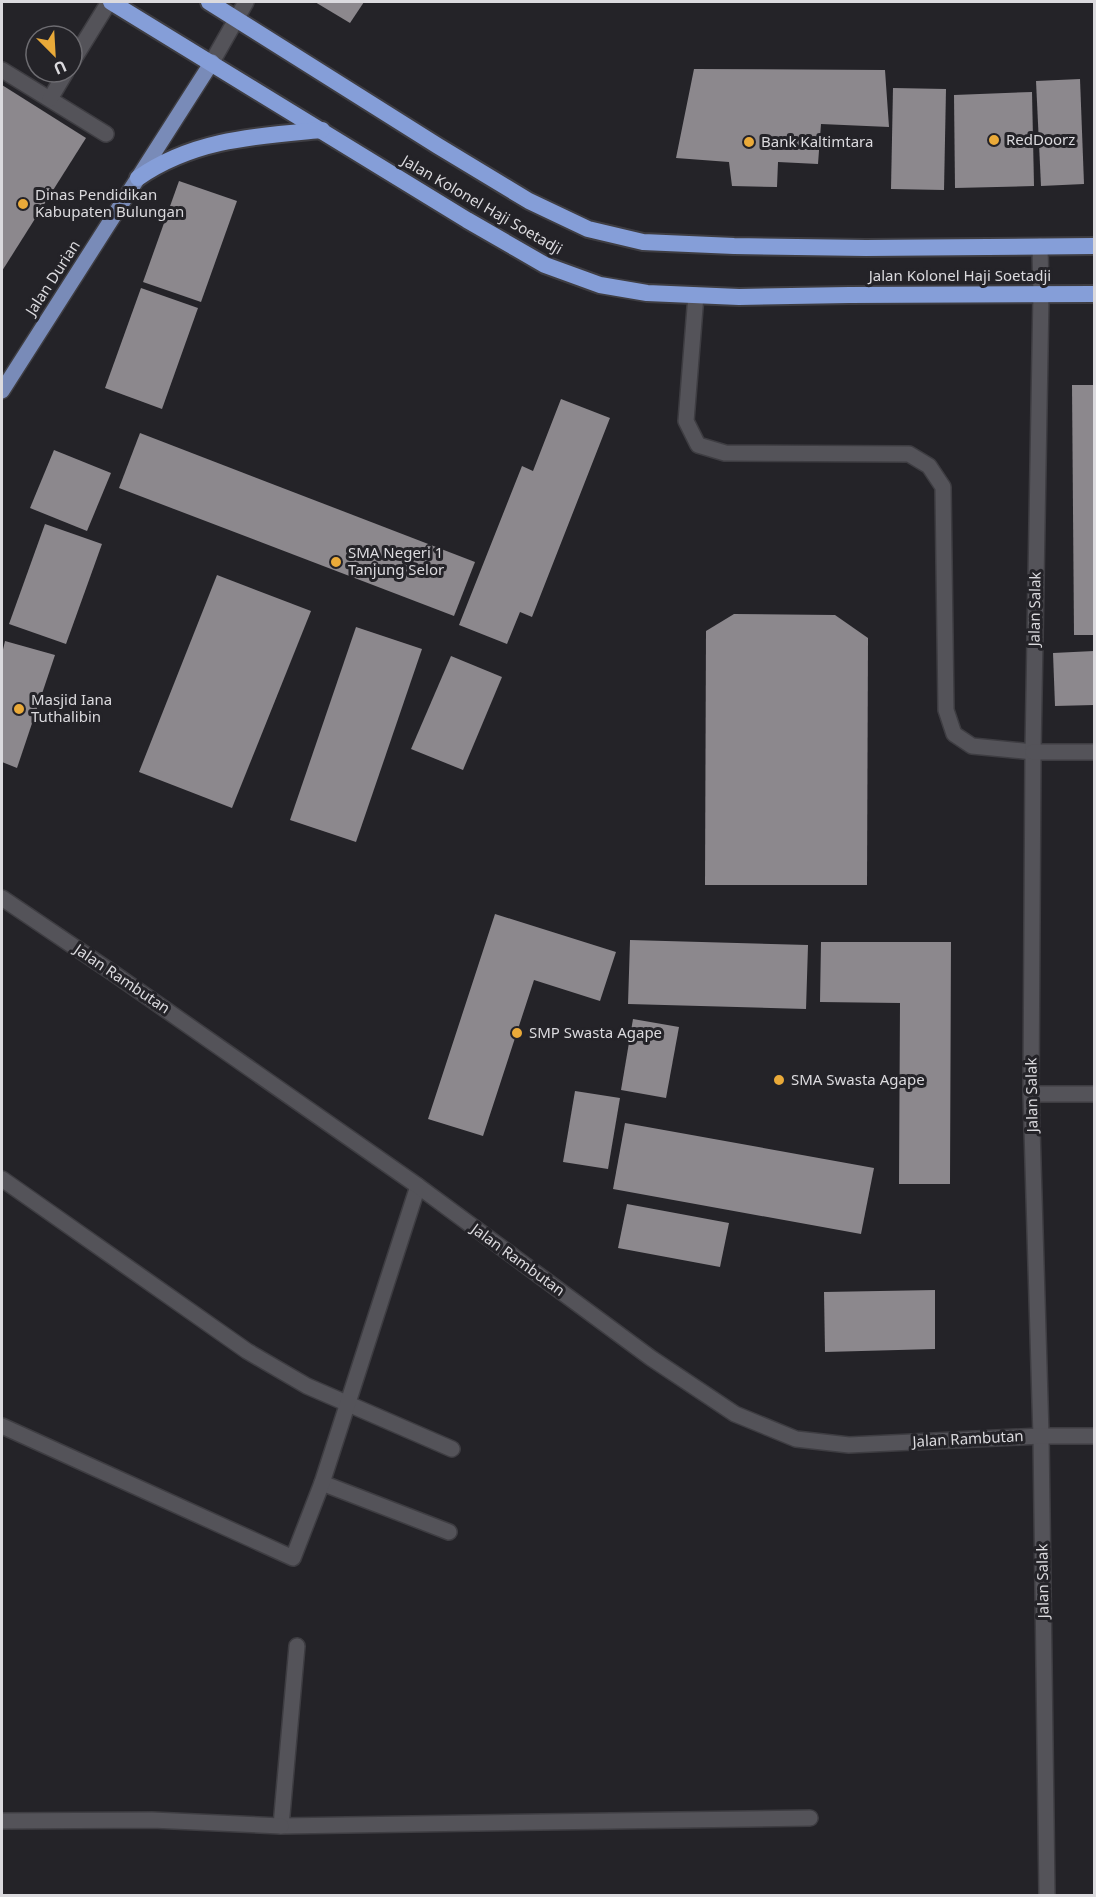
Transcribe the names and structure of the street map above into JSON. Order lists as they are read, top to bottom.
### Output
{
  "streets": {
    "highway": ["Jalan Kolonel Haji Soetadji"],
    "main road": ["Jalan Durian"],
    "street": ["Jalan Salak", "Jalan Rambutan"]
  },
  "crossings": [
    ["Jalan Kolonel Haji Soetadji", "Jalan Durian"],
    ["Jalan Kolonel Haji Soetadji", "Jalan Salak"],
    ["Jalan Salak", "Jalan Rambutan"]
  ],
  "places": [
    "RedDoorz",
    "Bank Kaltimtara",
    "Dinas Pendidikan Kabupaten Bulungan",
    "SMA Negeri 1 Tanjung Selor",
    "Masjid Iana Tuthalibin",
    "SMP Swasta Agape",
    "SMA Swasta Agape"
  ],
  "north": "bottom right"
}
